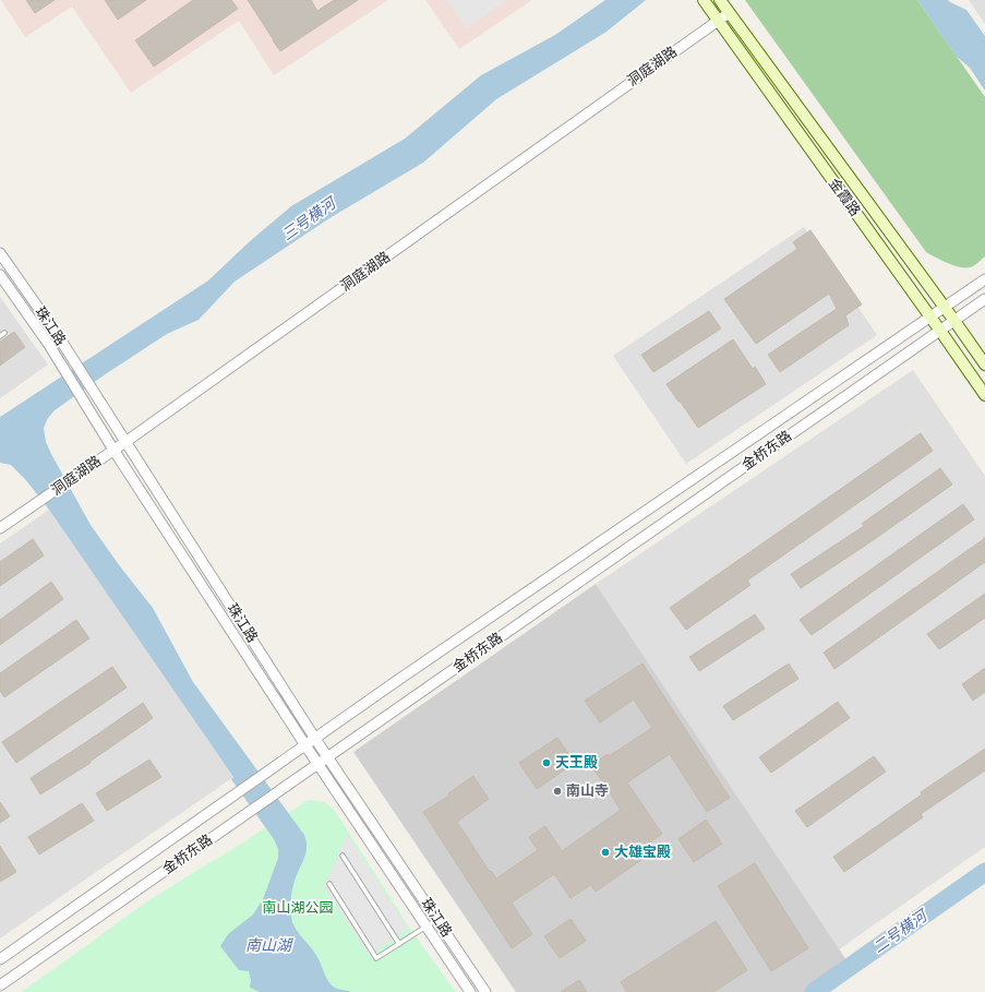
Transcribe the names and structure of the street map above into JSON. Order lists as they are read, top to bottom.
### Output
{
  "streets": {
    "main road": ["金霞路"],
    "street": ["洞庭湖路", "珠江路", "金桥东路"]
  },
  "crossings": [
    ["洞庭湖路", "金霞路"],
    ["洞庭湖路", "珠江路"],
    ["金霞路", "金桥东路"],
    ["珠江路", "金桥东路"]
  ],
  "water": ["三号横河", "二号横河", "南山湖"],
  "parks": ["南山湖公园"],
  "places": ["天王殿", "南山寺", "大雄宝殿"]
}
